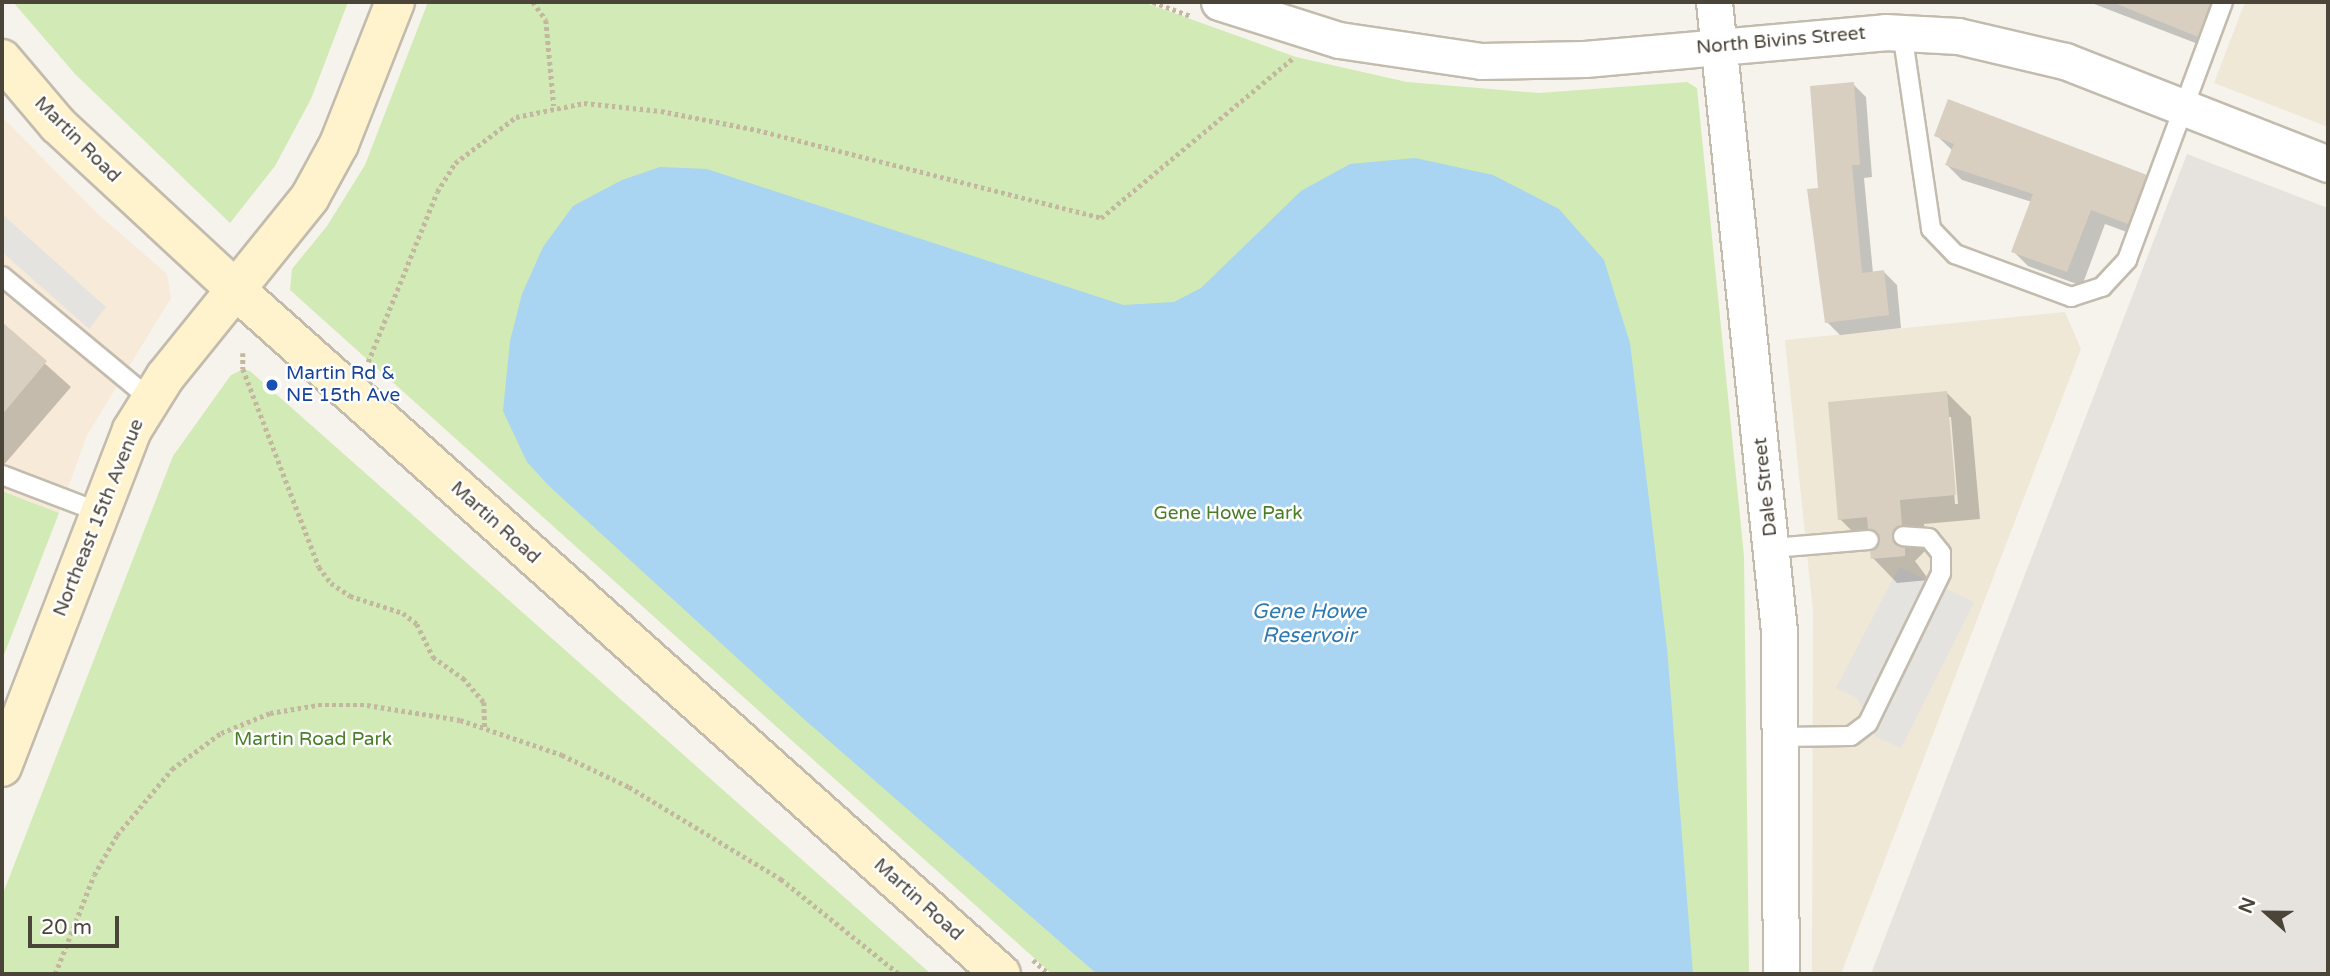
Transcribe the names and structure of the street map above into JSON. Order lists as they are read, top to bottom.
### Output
{
  "streets": {
    "street": [
      "North Bivins Street",
      "Martin Road",
      "Dale Street",
      "Northeast 15th Avenue"
    ]
  },
  "crossings": [
    ["North Bivins Street", "Dale Street"],
    ["Martin Road", "Northeast 15th Avenue"]
  ],
  "water": ["Gene Howe Reservoir"],
  "parks": ["Gene Howe Park", "Martin Road Park"],
  "places": ["Martin Rd & NE 15th Ave"],
  "scale_bar": "20 m",
  "north": "left"
}
